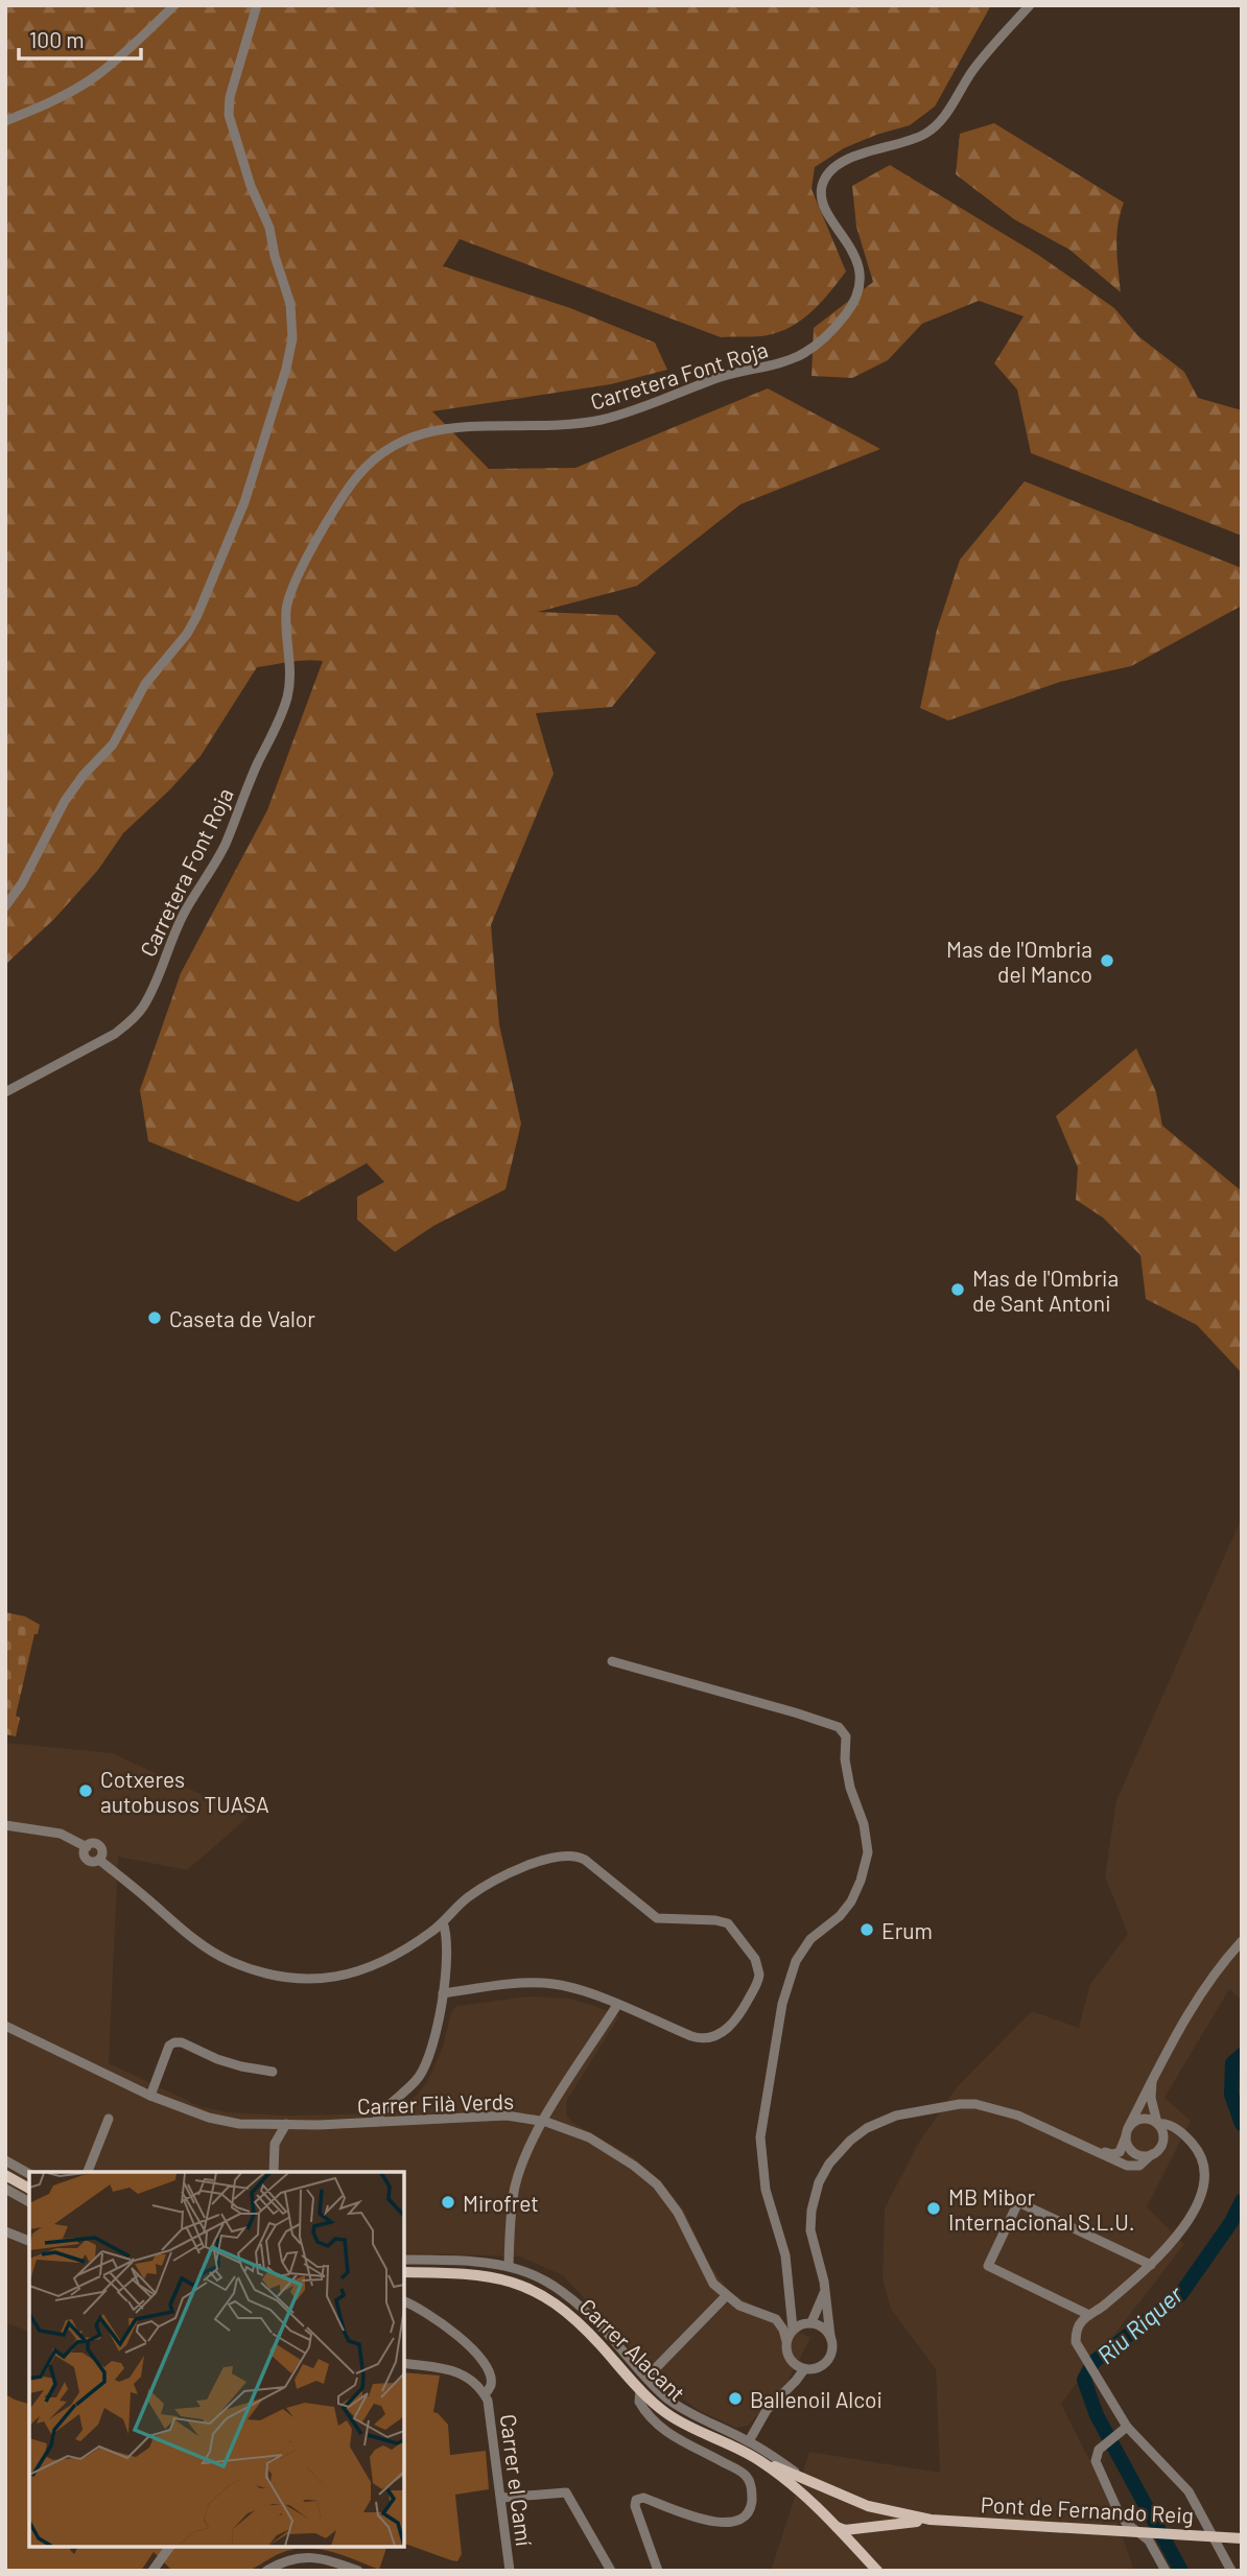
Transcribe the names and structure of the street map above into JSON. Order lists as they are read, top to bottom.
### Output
{
  "streets": {
    "main road": ["Carrer Alacant", "Pont de Fernando Reig"],
    "street": ["Carretera Font Roja", "Carrer Filà Verds", "Carrer el Camí"]
  },
  "crossings": [
    ["Carrer Alacant", "Pont de Fernando Reig"]
  ],
  "water": ["Riu Riquer"],
  "places": [
    "Mas de l'Ombria del Manco",
    "Mas de l'Ombria de Sant Antoni",
    "Caseta de Valor",
    "Cotxeres autobusos TUASA",
    "Erum",
    "Mirofret",
    "MB Mibor Internacional S.L.U.",
    "Ballenoil Alcoi"
  ],
  "scale_bar": "100 m"
}
